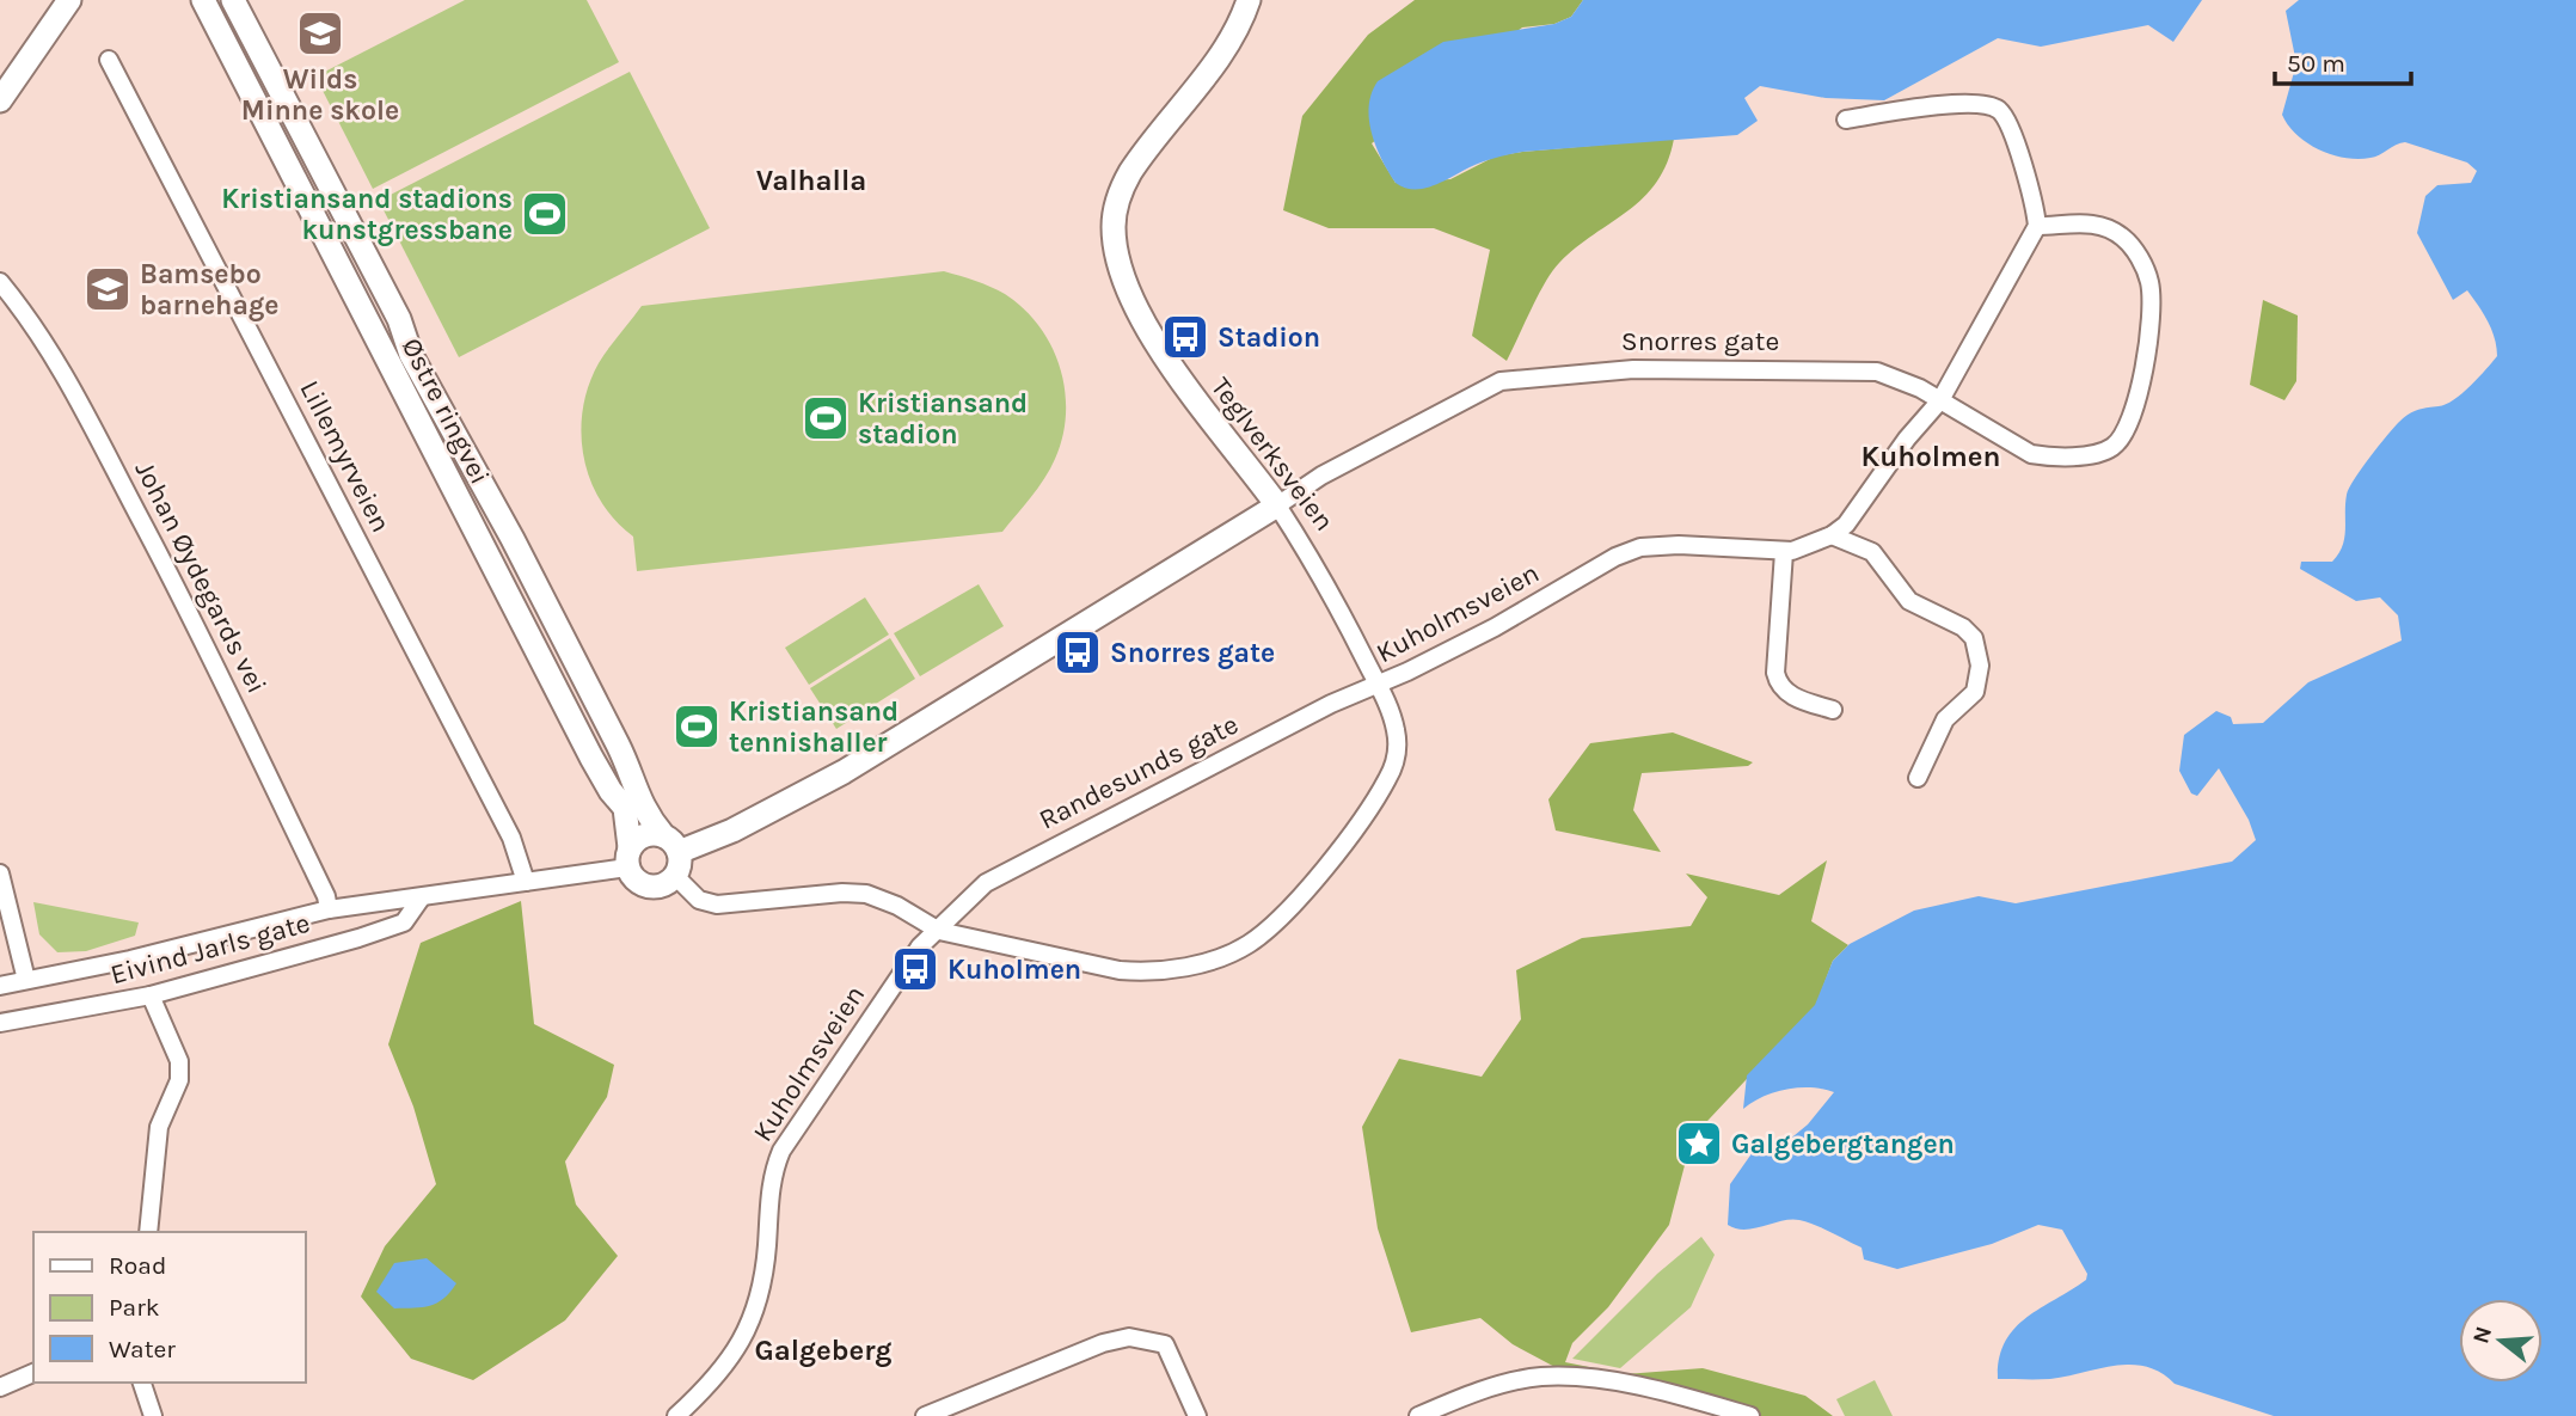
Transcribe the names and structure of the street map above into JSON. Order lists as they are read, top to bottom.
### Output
{
  "streets": {
    "street": [
      "Snorres gate",
      "Østre ringvei",
      "Teglverksveien",
      "Lillemyrveien",
      "Johan Øydegards vei",
      "Kuholmsveien",
      "Randesunds gate",
      "Eivind Jarls gate"
    ]
  },
  "crossings": [
    ["Snorres gate", "Østre ringvei"],
    ["Snorres gate", "Teglverksveien"],
    ["Snorres gate", "Kuholmsveien"],
    ["Snorres gate", "Eivind Jarls gate"],
    ["Østre ringvei", "Kuholmsveien"],
    ["Østre ringvei", "Eivind Jarls gate"],
    ["Teglverksveien", "Kuholmsveien"],
    ["Teglverksveien", "Randesunds gate"],
    ["Lillemyrveien", "Eivind Jarls gate"],
    ["Johan Øydegards vei", "Eivind Jarls gate"],
    ["Kuholmsveien", "Randesunds gate"],
    ["Kuholmsveien", "Eivind Jarls gate"]
  ],
  "districts": ["Valhalla", "Kuholmen", "Galgeberg"],
  "places": {
    "school or university": ["Wilds Minne skole", "Bamsebo barnehage"],
    "sports": ["Kristiansand stadions kunstgressbane", "Kristiansand stadion", "Kristiansand tennishaller"],
    "bus stop": ["Stadion", "Snorres gate", "Kuholmen"],
    "place": ["Galgebergtangen"]
  },
  "legend": ["Road", "Park", "Water"],
  "scale_bar": "50 m",
  "north": "left"
}
